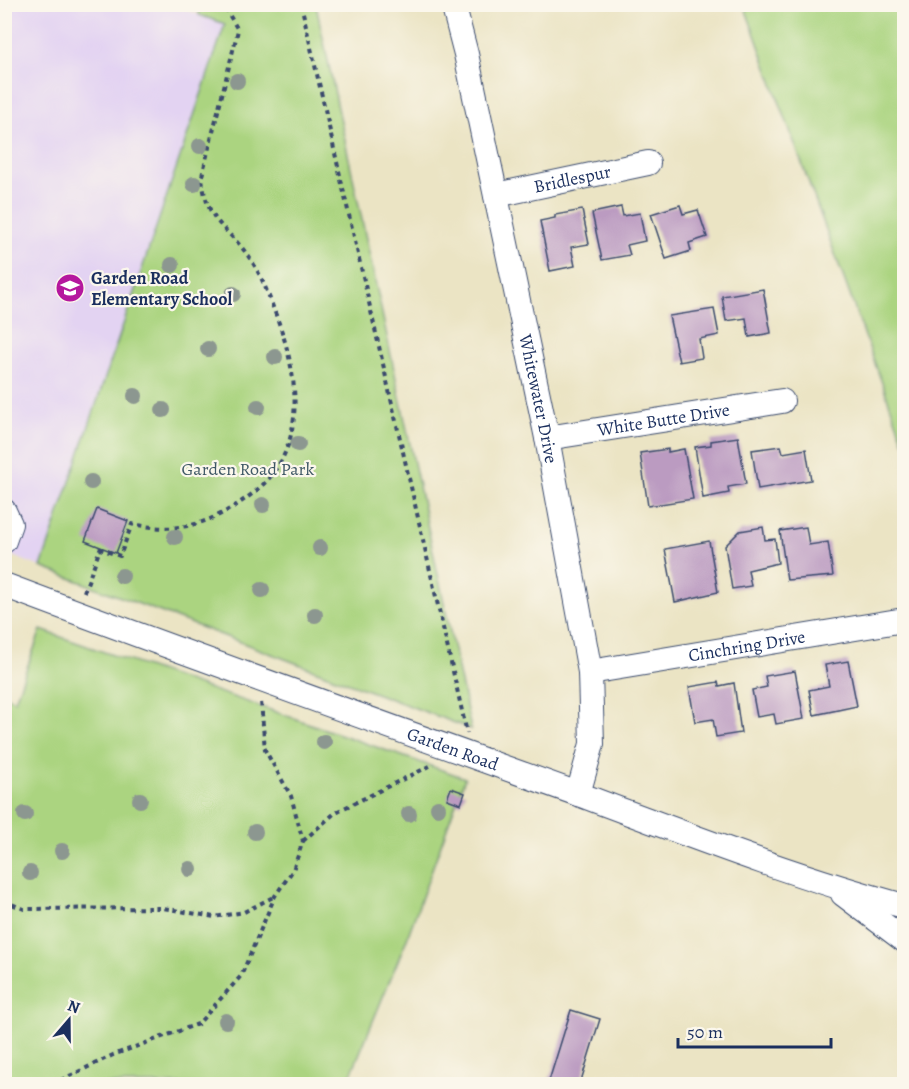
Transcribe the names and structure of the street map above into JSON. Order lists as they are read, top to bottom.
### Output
{
  "streets": {
    "street": [
      "Bridlespur",
      "Whitewater Drive",
      "White Butte Drive",
      "Cinchring Drive",
      "Garden Road"
    ]
  },
  "crossings": [
    ["Bridlespur", "Whitewater Drive"],
    ["Whitewater Drive", "White Butte Drive"],
    ["Whitewater Drive", "Cinchring Drive"],
    ["Whitewater Drive", "Garden Road"]
  ],
  "parks": ["Garden Road Park"],
  "places": {
    "school or university": ["Garden Road Elementary School"]
  },
  "scale_bar": "50 m",
  "north": "top"
}
